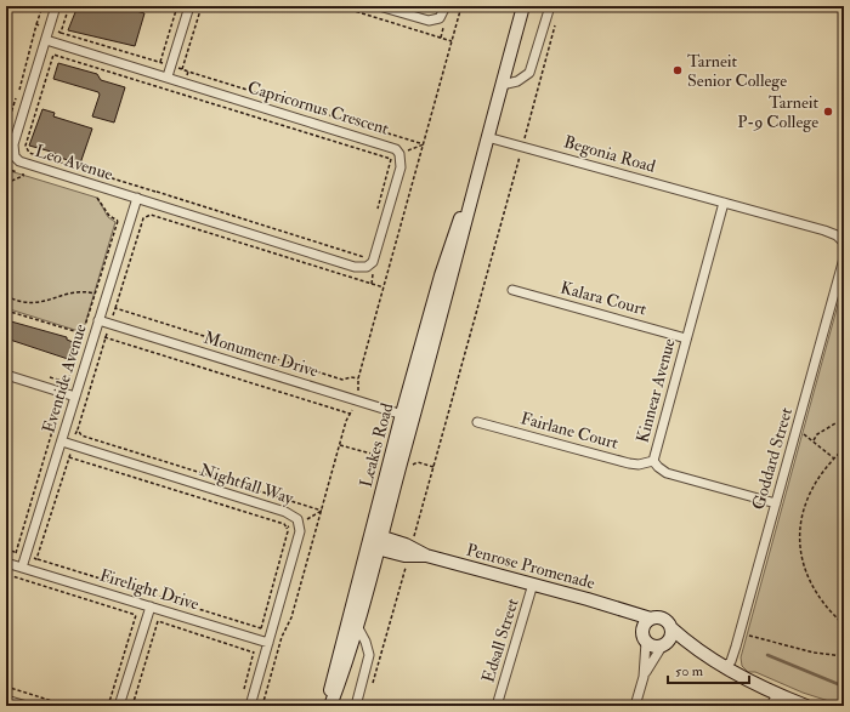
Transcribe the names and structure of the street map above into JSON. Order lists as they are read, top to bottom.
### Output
{
  "streets": {
    "main road": ["Leakes Road", "Penrose Promenade"],
    "street": [
      "Capricornus Crescent",
      "Begonia Road",
      "Leo Avenue",
      "Kalara Court",
      "Monument Drive",
      "Eventide Avenue",
      "Kinnear Avenue",
      "Fairlane Court",
      "Goddard Street",
      "Nightfall Way",
      "Firelight Drive",
      "Edsall Street"
    ]
  },
  "crossings": [
    ["Capricornus Crescent", "Leo Avenue"],
    ["Capricornus Crescent", "Eventide Avenue"],
    ["Begonia Road", "Kinnear Avenue"],
    ["Begonia Road", "Leakes Road"],
    ["Leo Avenue", "Eventide Avenue"],
    ["Kalara Court", "Kinnear Avenue"],
    ["Monument Drive", "Eventide Avenue"],
    ["Monument Drive", "Leakes Road"],
    ["Eventide Avenue", "Nightfall Way"],
    ["Eventide Avenue", "Firelight Drive"],
    ["Kinnear Avenue", "Fairlane Court"],
    ["Kinnear Avenue", "Goddard Street"],
    ["Leakes Road", "Penrose Promenade"],
    ["Nightfall Way", "Firelight Drive"],
    ["Penrose Promenade", "Edsall Street"]
  ],
  "places": ["Tarneit Senior College", "Tarneit P-9 College"],
  "scale_bar": "50 m"
}
